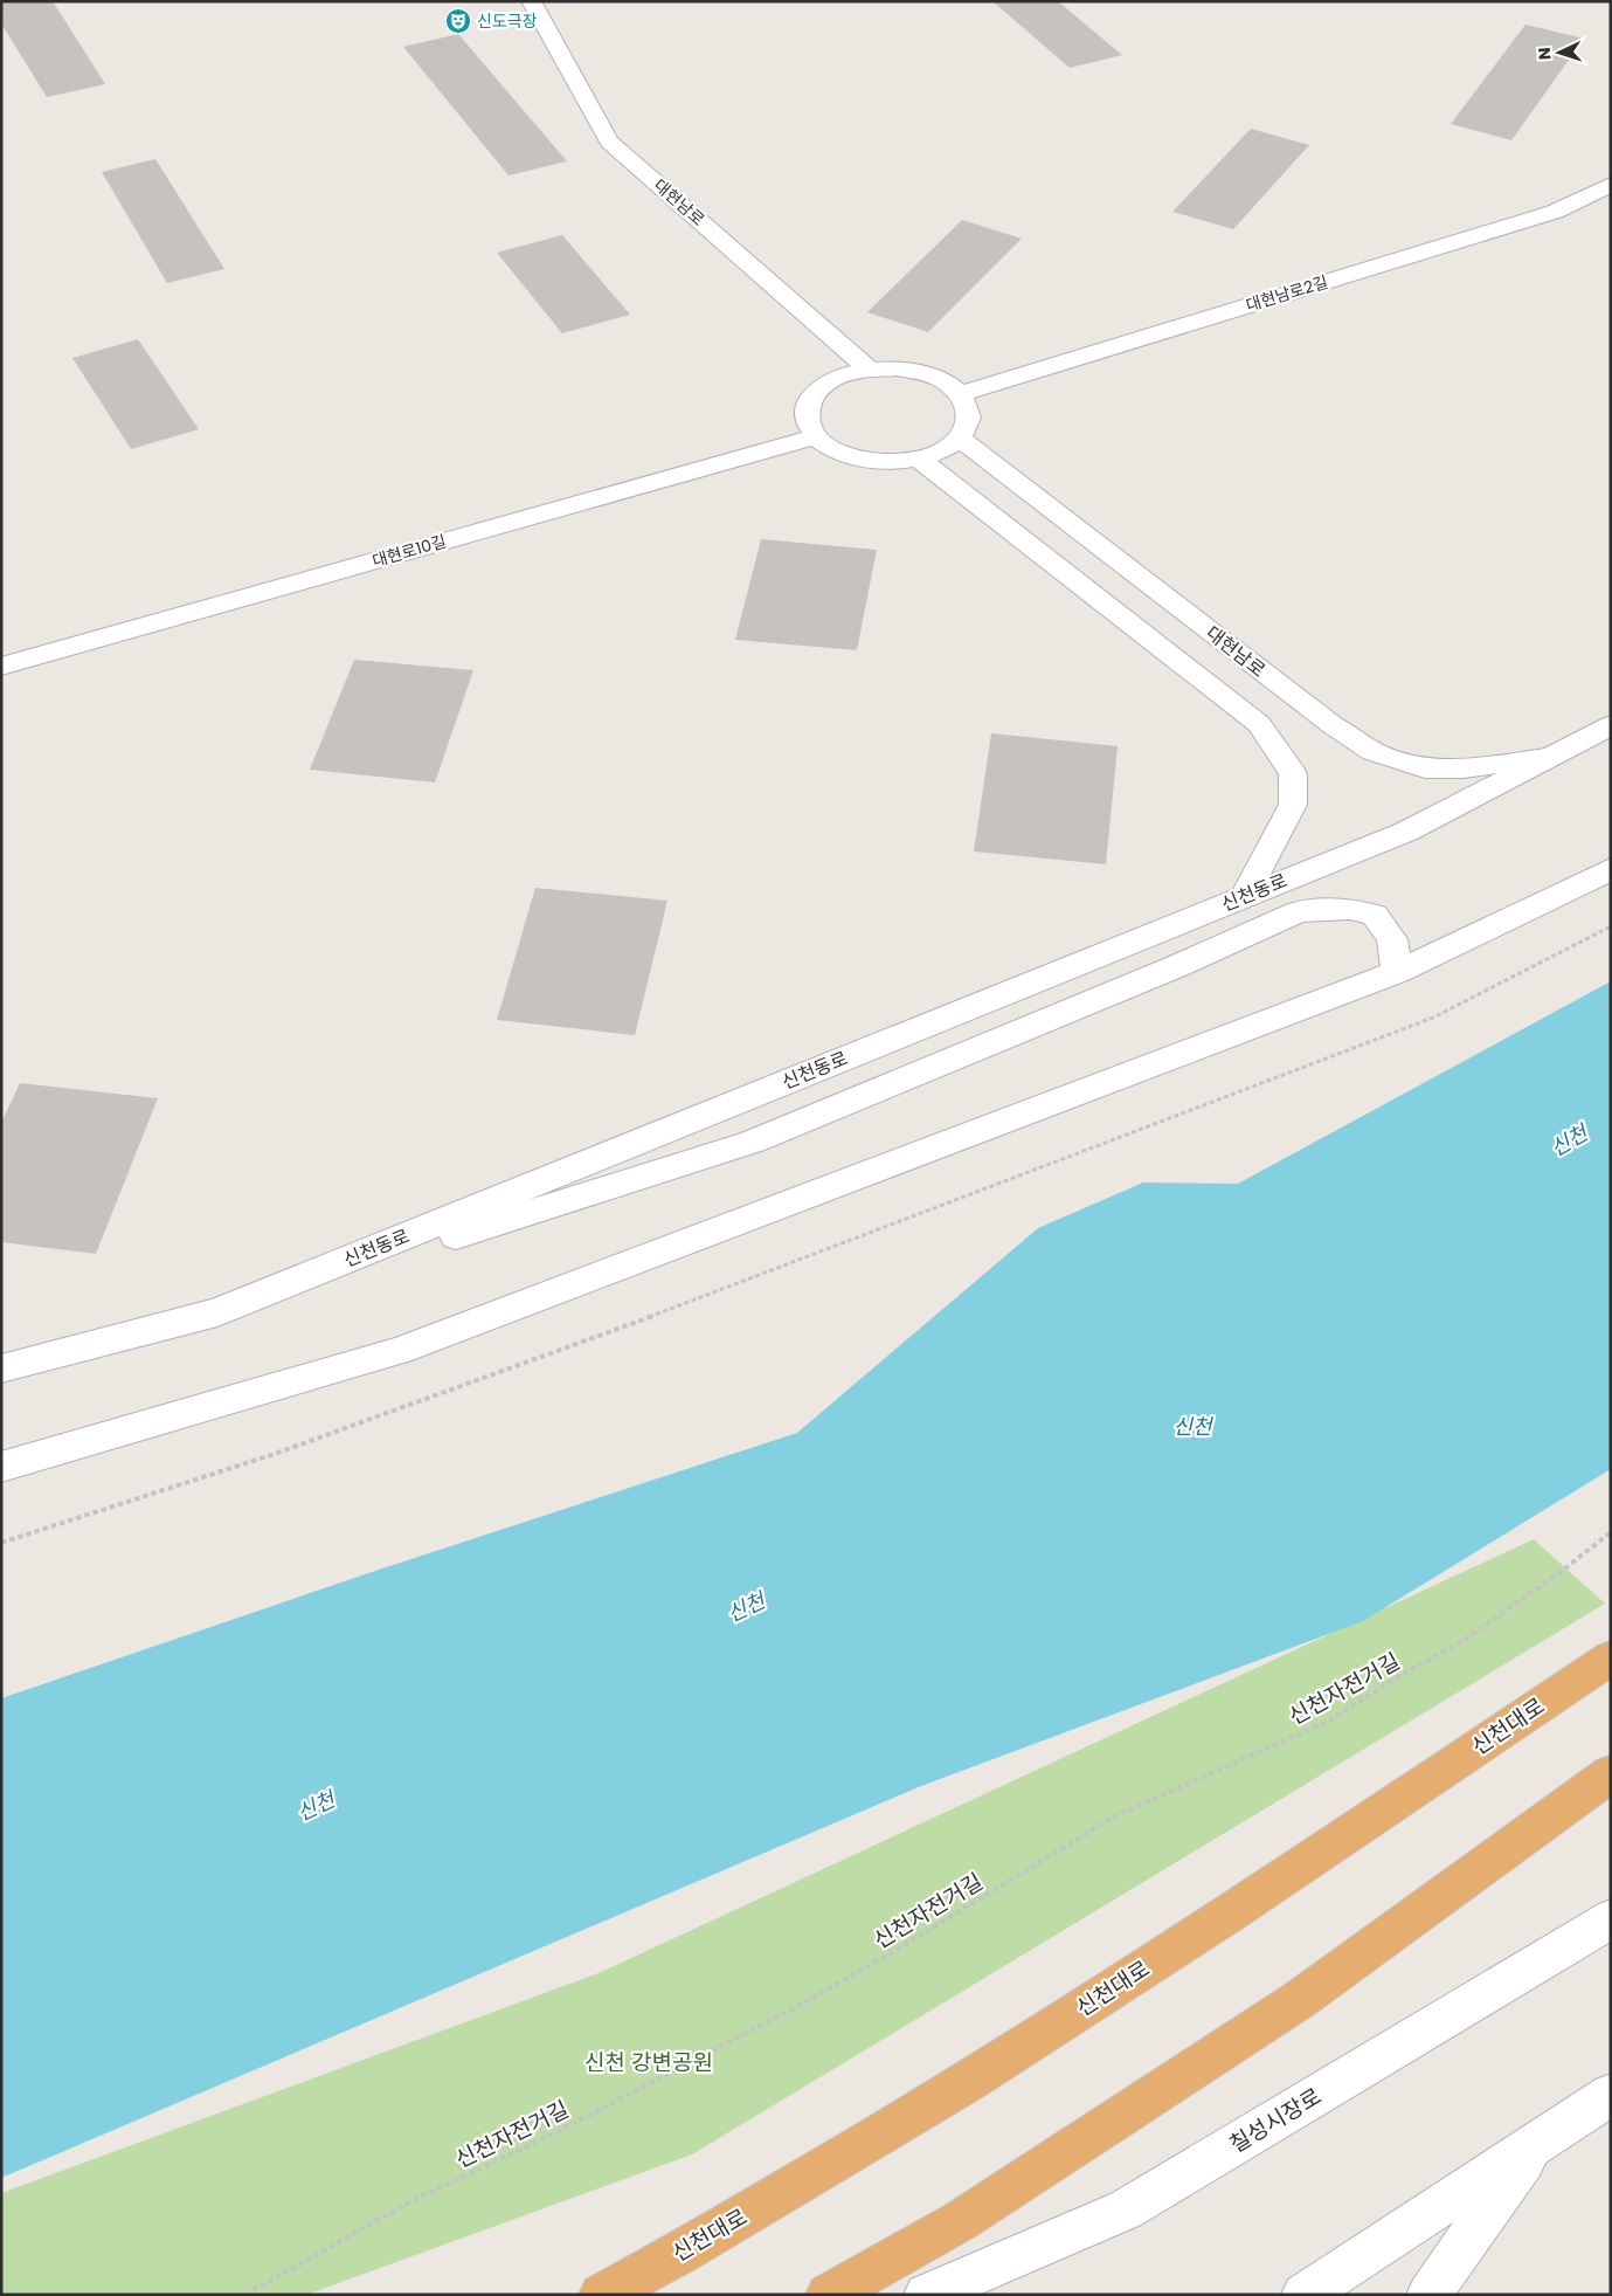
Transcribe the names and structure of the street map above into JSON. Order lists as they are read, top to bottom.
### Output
{
  "streets": {
    "highway": ["신천대로"],
    "street": [
      "대현남로",
      "대현남로2길",
      "대현로10길",
      "신천동로",
      "칠성시장로"
    ],
    "path": ["신천자전거길"]
  },
  "crossings": [
    ["대현남로", "대현남로2길"],
    ["대현남로", "대현로10길"],
    ["대현남로", "신천동로"],
    ["대현남로2길", "대현로10길"]
  ],
  "water": ["신천"],
  "parks": ["신천 강변공원"],
  "places": {
    "theatre": ["신도극장"]
  },
  "north": "left"
}
